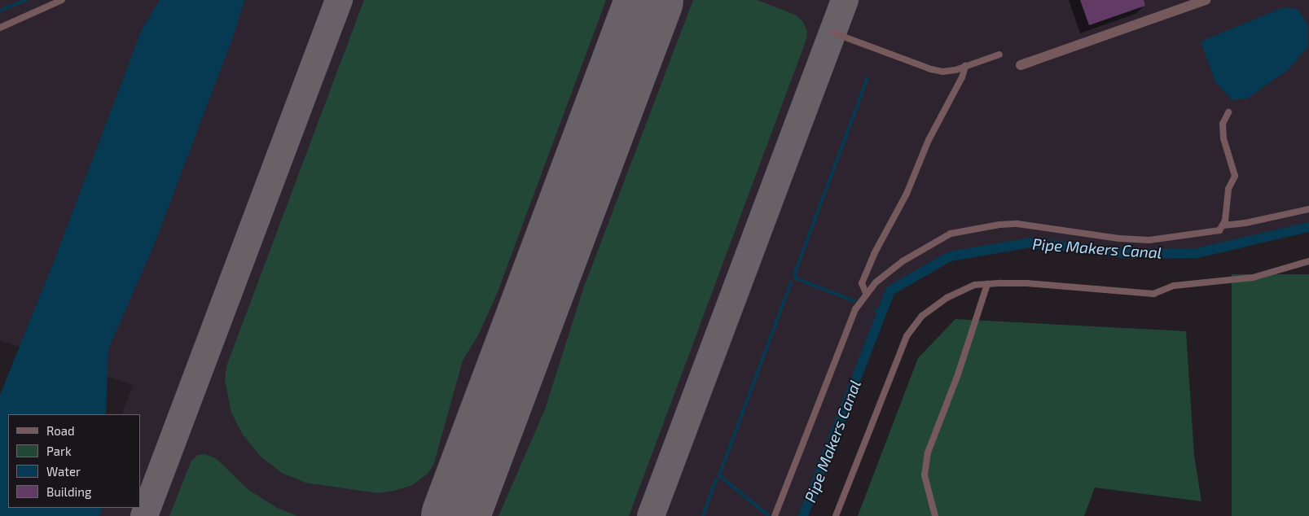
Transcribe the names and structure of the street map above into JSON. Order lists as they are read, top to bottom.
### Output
{
  "water": ["Pipe Makers Canal"],
  "legend": [
    "Road",
    "Park",
    "Water",
    "Building"
  ]
}
